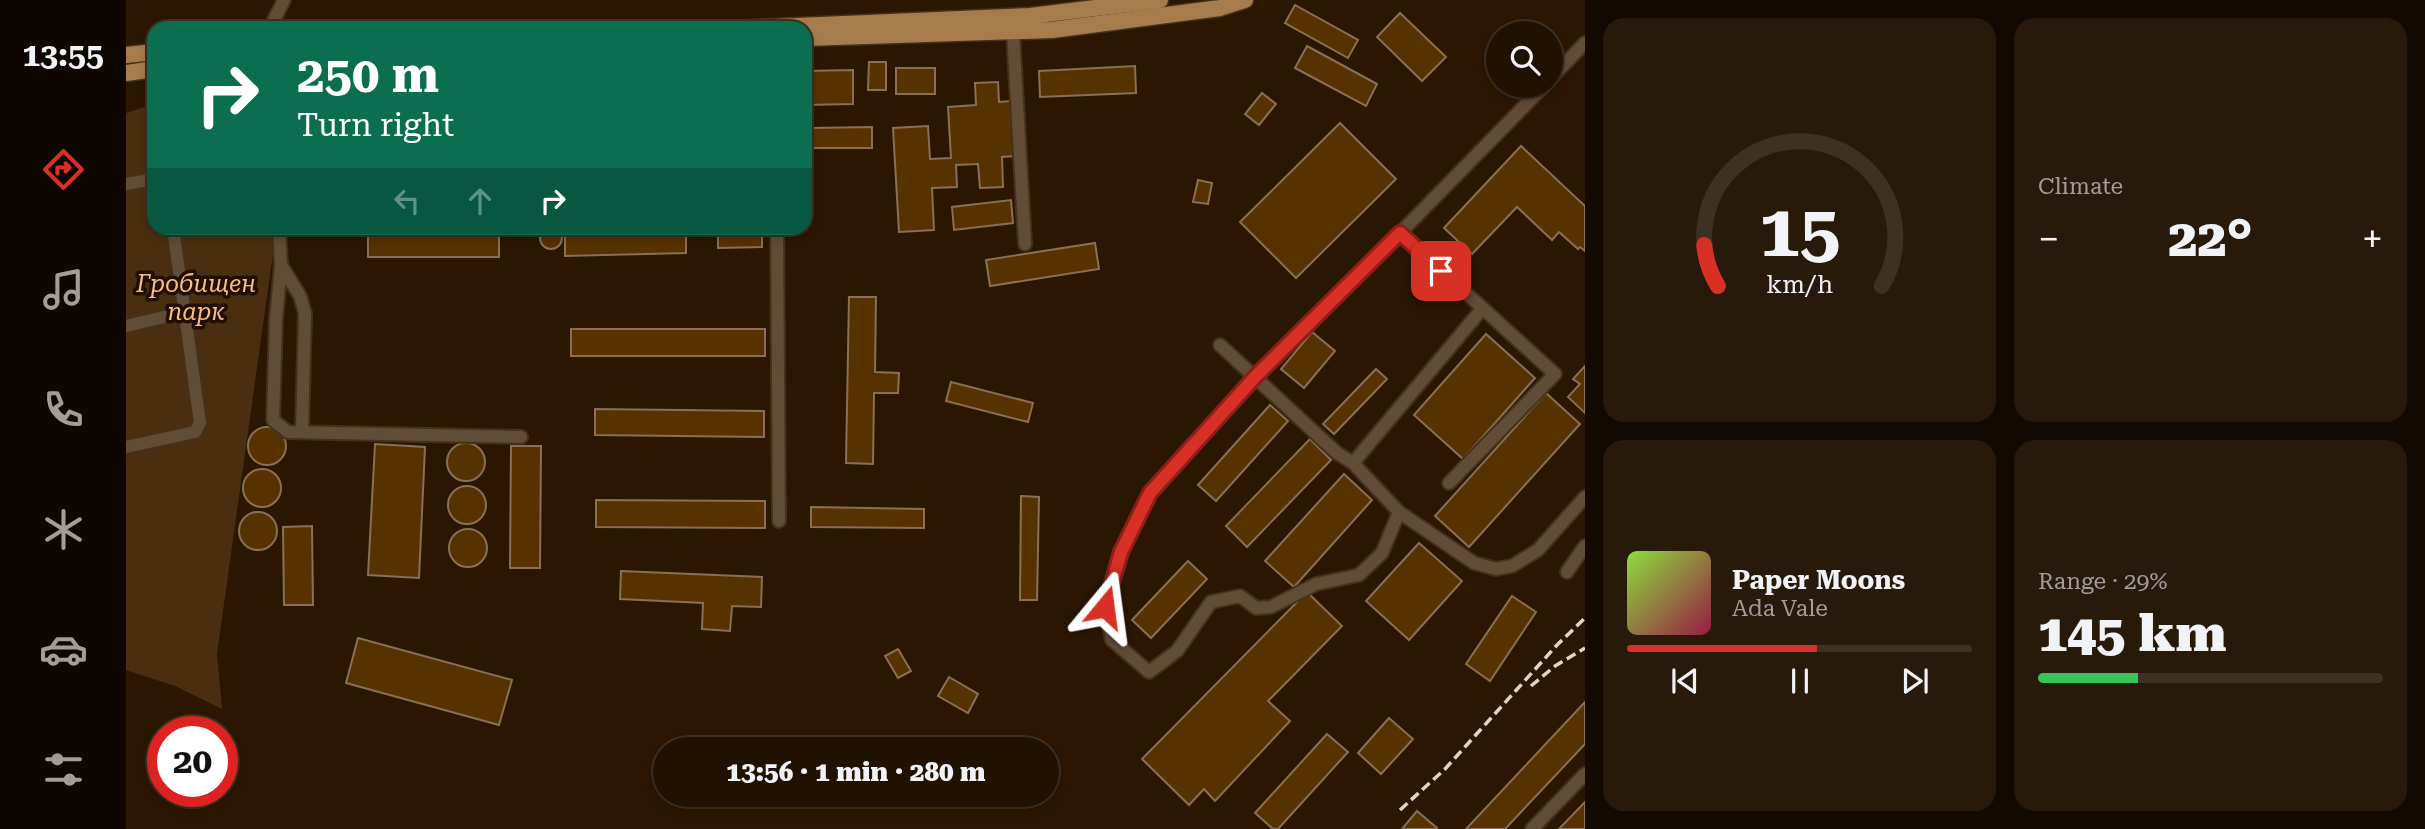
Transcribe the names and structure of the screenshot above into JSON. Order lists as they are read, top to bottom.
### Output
{
  "parks": ["Гробищен парк"],
  "page": {
    "tabs": "13:55",
    "tile": [
      "Climate",
      ["Range · 29%", "145 km"]
    ],
    "turn": ["250 m", "Turn right"],
    "heat": ["−", "22°", "+"],
    "song": ["Paper Moons", "Ada Vale"],
    "limit": "20",
    "trip": "13:56 · 1 min · 280 m",
    "gauge": ["15", "km/h"]
  }
}
